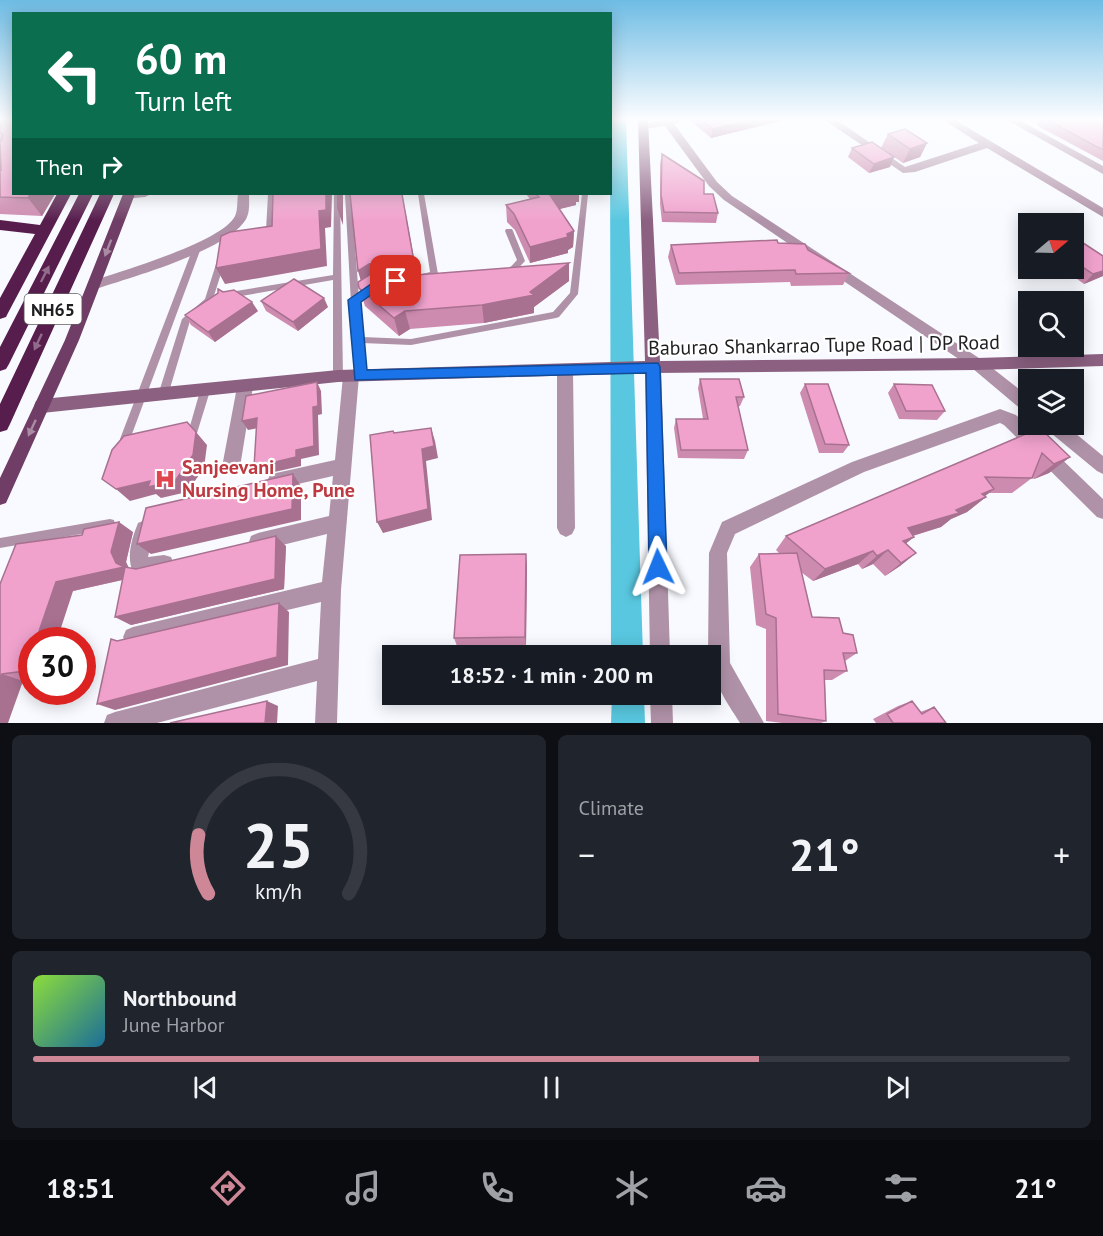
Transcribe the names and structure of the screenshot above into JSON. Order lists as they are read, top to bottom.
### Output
{
  "streets": {
    "highway": ["NH65"],
    "street": ["Baburao Shankarrao Tupe Road | DP Road"]
  },
  "places": {
    "hospital": ["Sanjeevani Nursing Home, Pune"]
  },
  "north": "right",
  "page": {
    "turn": ["60 m", "Turn left"],
    "then": "Then",
    "limit": "30",
    "trip": "18:52 · 1 min · 200 m",
    "tile": "Climate",
    "heat": ["−", "21°", "+"],
    "song": ["Northbound", "June Harbor"],
    "tabs": ["18:51", "21°"],
    "gauge": ["25", "km/h"]
  }
}
